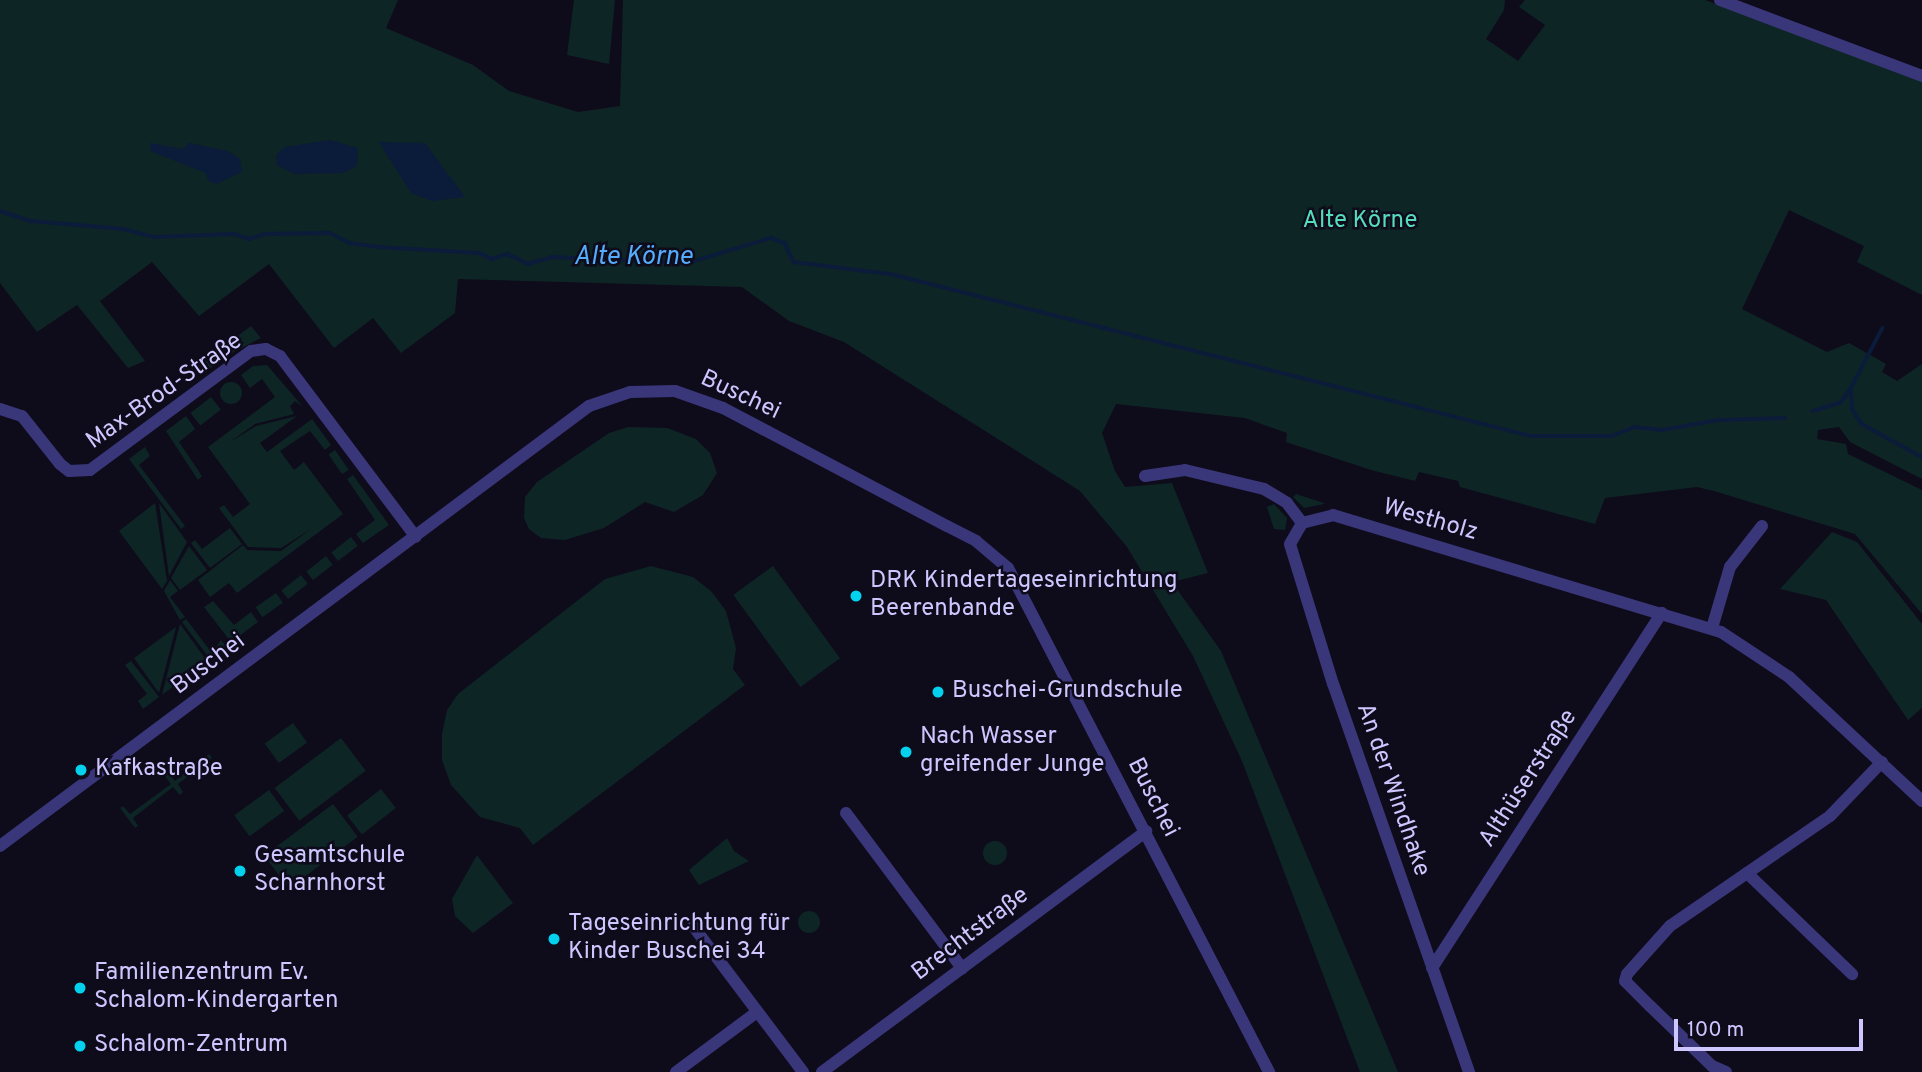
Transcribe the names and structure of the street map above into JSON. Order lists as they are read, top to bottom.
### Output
{
  "streets": {
    "street": [
      "Max-Brod-Straße",
      "Buschei",
      "Westholz",
      "Althüserstraße",
      "An der Windhake",
      "Brechtstraße"
    ]
  },
  "crossings": [
    ["Max-Brod-Straße", "Buschei"],
    ["Buschei", "Brechtstraße"],
    ["Westholz", "Althüserstraße"],
    ["Westholz", "An der Windhake"],
    ["Althüserstraße", "An der Windhake"]
  ],
  "water": ["Alte Körne"],
  "parks": ["Alte Körne"],
  "places": [
    "DRK Kindertageseinrichtung Beerenbande",
    "Buschei-Grundschule",
    "Nach Wasser greifender Junge",
    "Kafkastraße",
    "Gesamtschule Scharnhorst",
    "Tageseinrichtung für Kinder Buschei 34",
    "Familienzentrum Ev. Schalom-Kindergarten",
    "Schalom-Zentrum"
  ],
  "scale_bar": "100 m"
}
